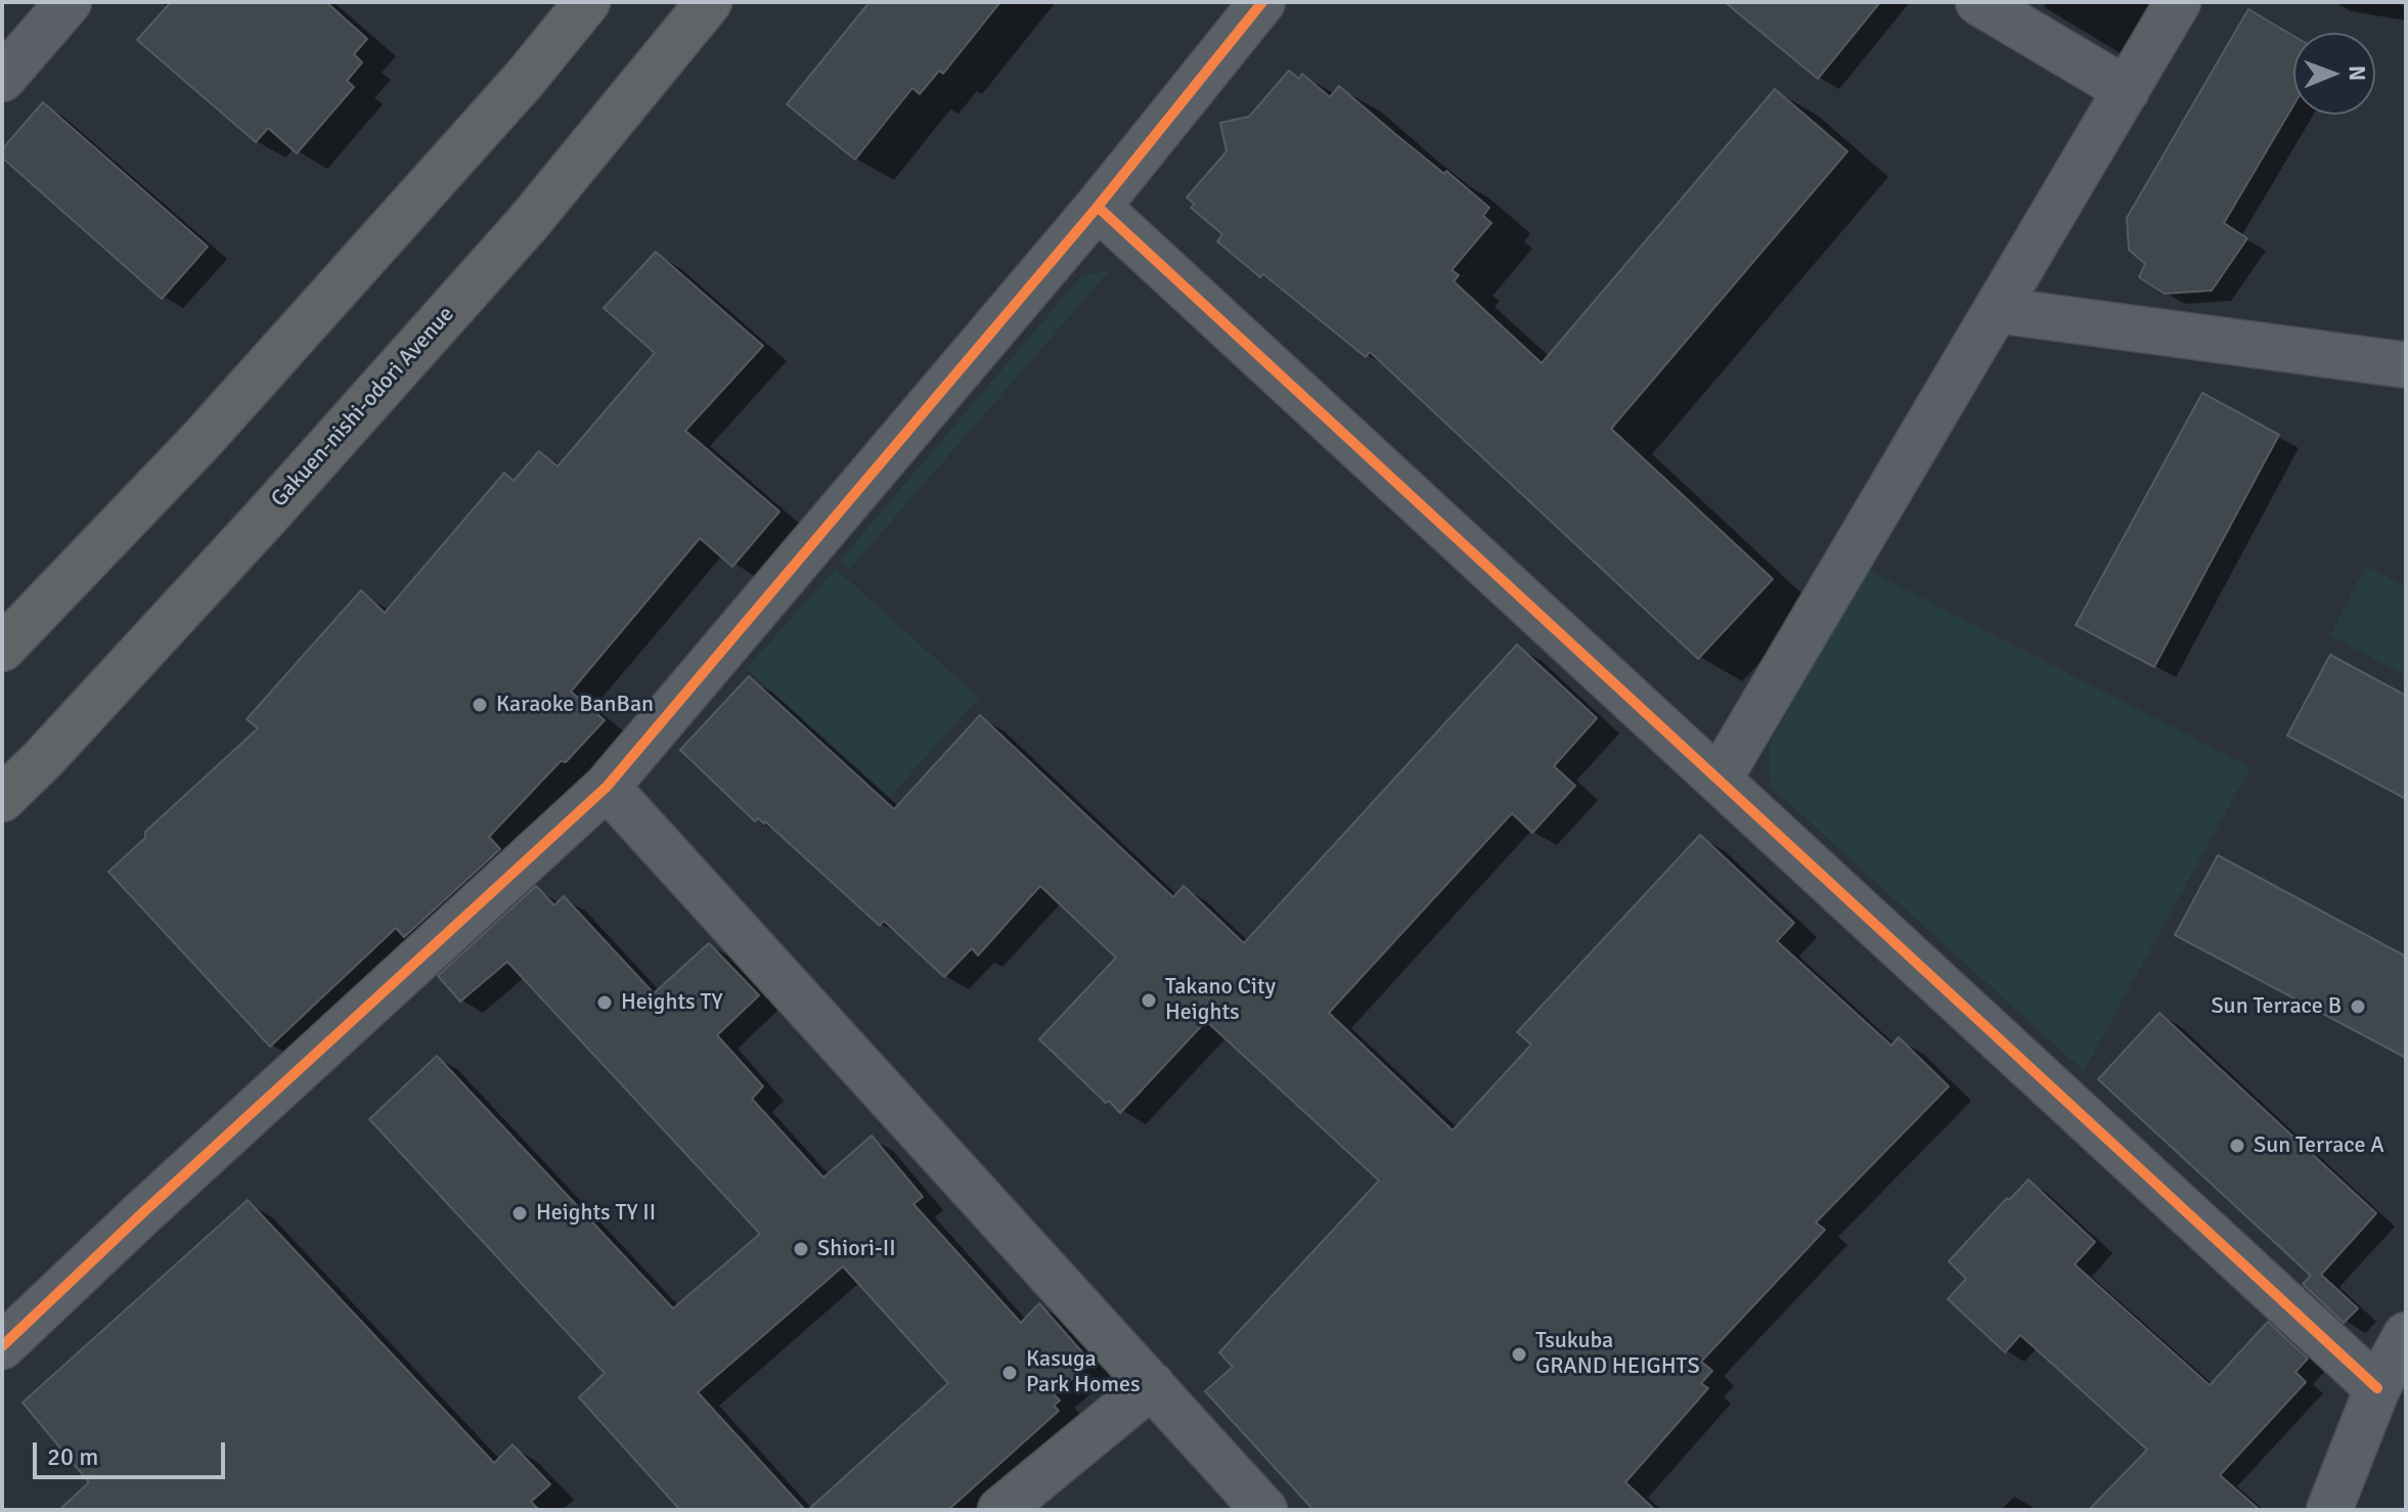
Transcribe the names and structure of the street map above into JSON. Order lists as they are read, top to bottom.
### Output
{
  "streets": {
    "highway": ["Gakuen-nishi-odori Avenue"]
  },
  "places": [
    "Karaoke BanBan",
    "Takano City Heights",
    "Heights TY",
    "Sun Terrace B",
    "Sun Terrace A",
    "Heights TY II",
    "Shiori-II",
    "Tsukuba GRAND HEIGHTS",
    "Kasuga Park Homes"
  ],
  "scale_bar": "20 m",
  "north": "right"
}
